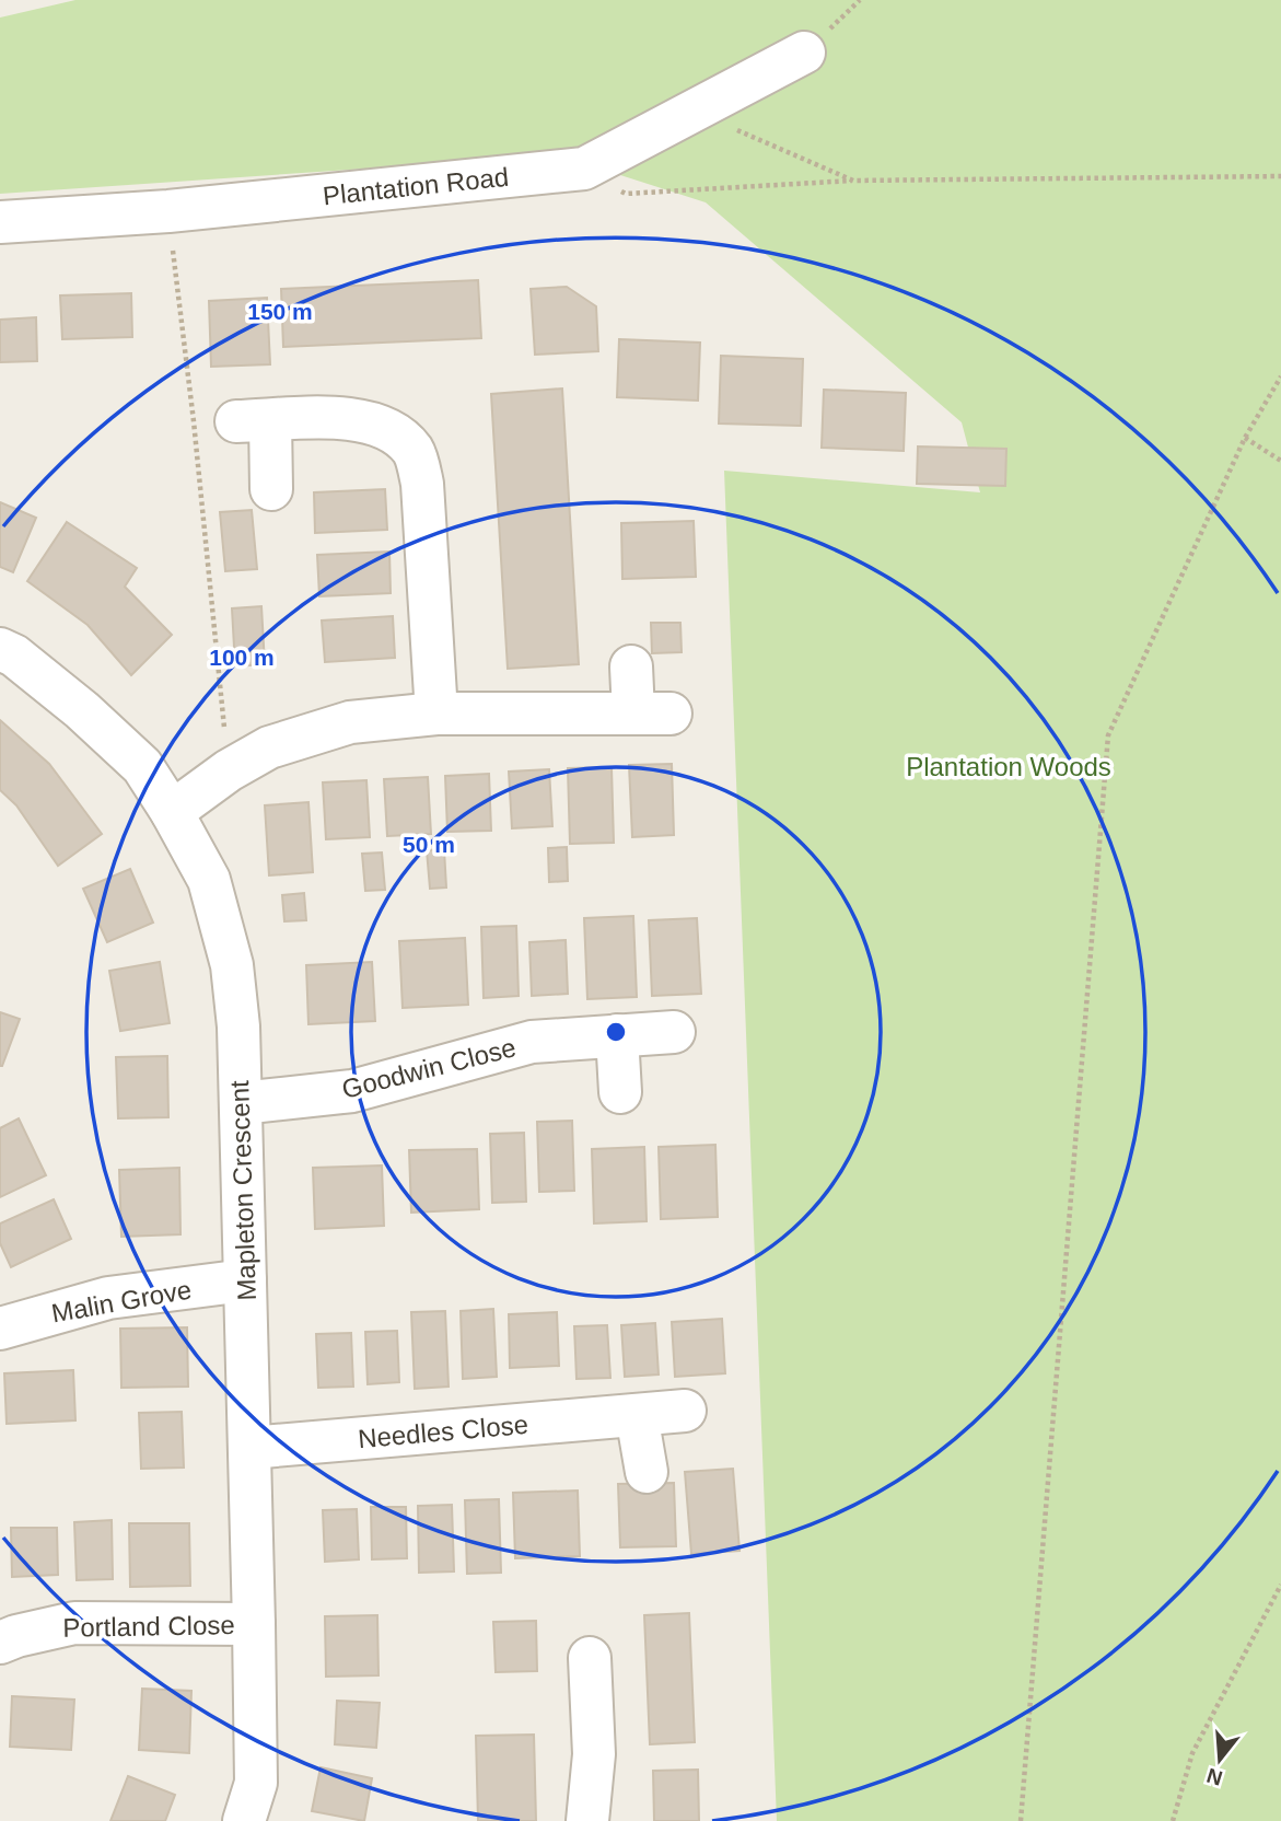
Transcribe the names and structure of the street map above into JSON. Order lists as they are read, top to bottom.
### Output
{
  "streets": {
    "street": [
      "Plantation Road",
      "Goodwin Close",
      "Mapleton Crescent",
      "Malin Grove",
      "Needles Close",
      "Portland Close"
    ]
  },
  "crossings": [
    ["Goodwin Close", "Mapleton Crescent"],
    ["Mapleton Crescent", "Malin Grove"],
    ["Mapleton Crescent", "Needles Close"],
    ["Mapleton Crescent", "Portland Close"]
  ],
  "parks": ["Plantation Woods"],
  "north": "bottom",
  "rings": ["150 m", "100 m", "50 m"]
}
